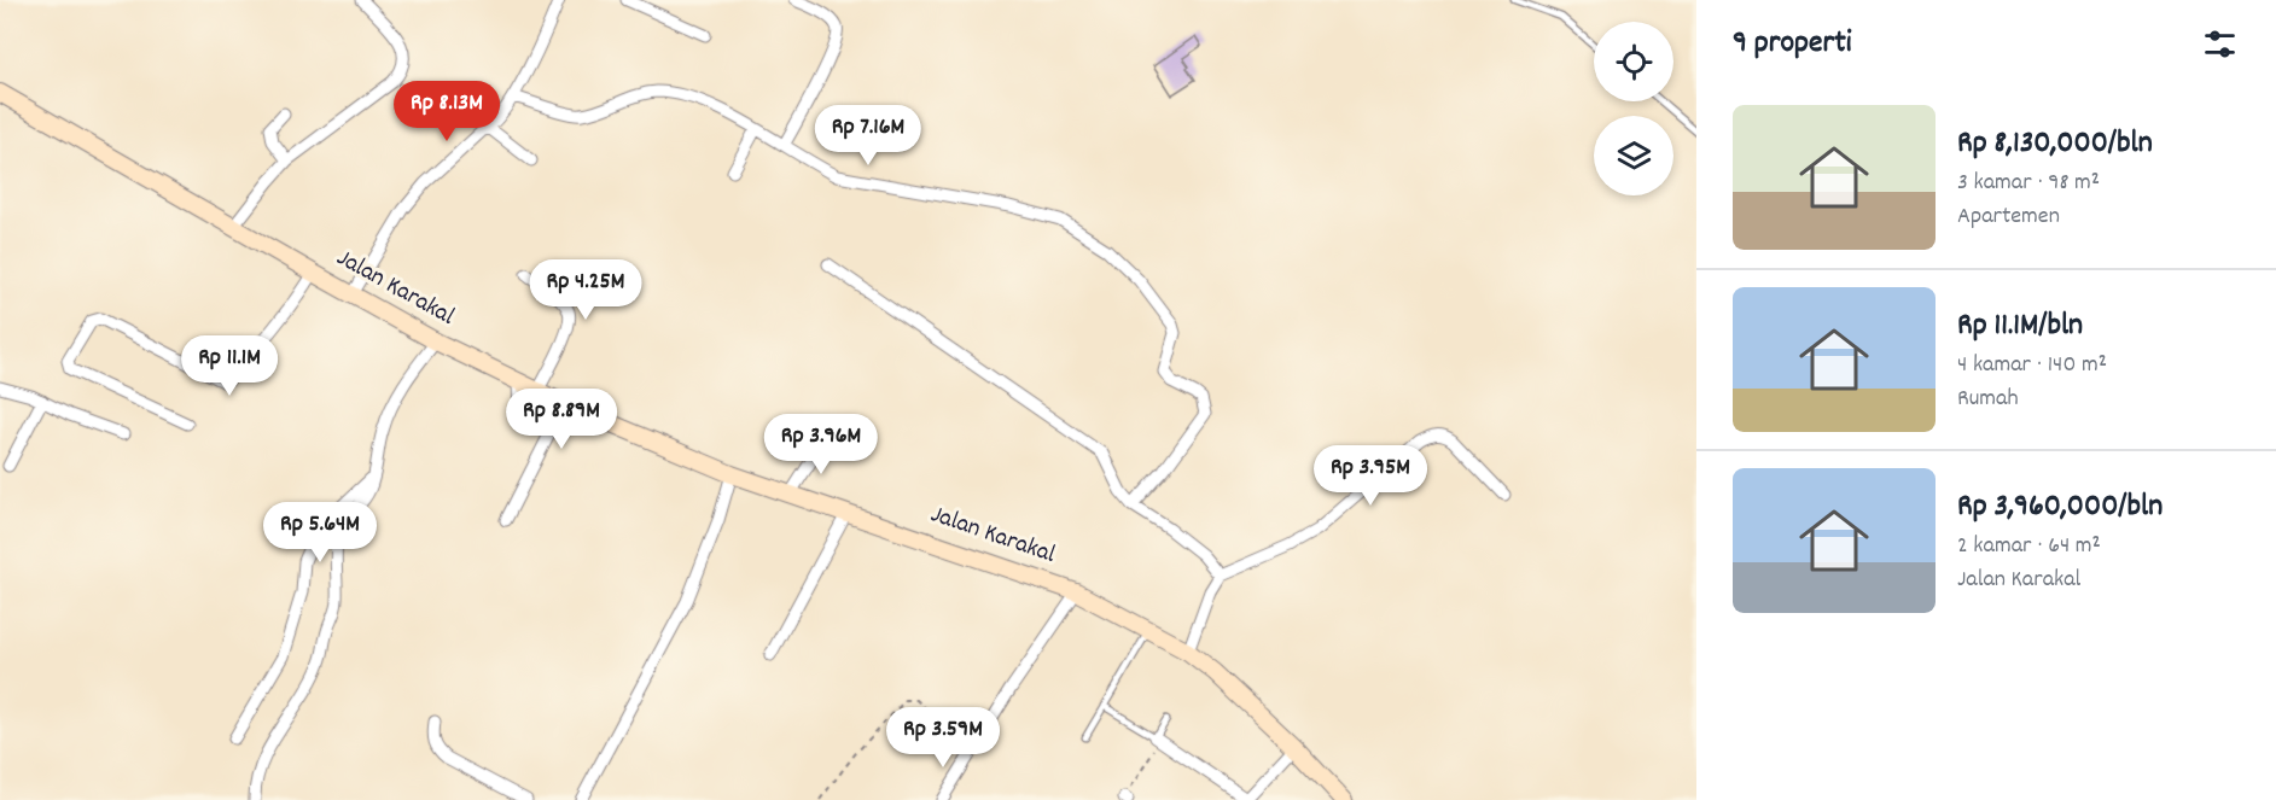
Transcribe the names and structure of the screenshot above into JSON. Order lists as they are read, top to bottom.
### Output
{
  "streets": {
    "main road": ["Jalan Karakal"]
  },
  "page": {
    "heading": "9 properti",
    "price": [
      "Rp 8.13M",
      "Rp 7.16M",
      "Rp 4.25M",
      "Rp 11.1M",
      "Rp 8.89M",
      "Rp 3.96M",
      "Rp 3.95M",
      "Rp 5.64M",
      "Rp 3.59M"
    ],
    "list": [
      {
        "name": "Rp 8,130,000/bln",
        "note": "3 kamar · 98 m² · Apartemen"
      },
      {
        "name": "Rp 11.1M/bln",
        "note": "4 kamar · 140 m² · Rumah"
      },
      {
        "name": "Rp 3,960,000/bln",
        "note": "2 kamar · 64 m² · Jalan Karakal"
      }
    ]
  }
}
